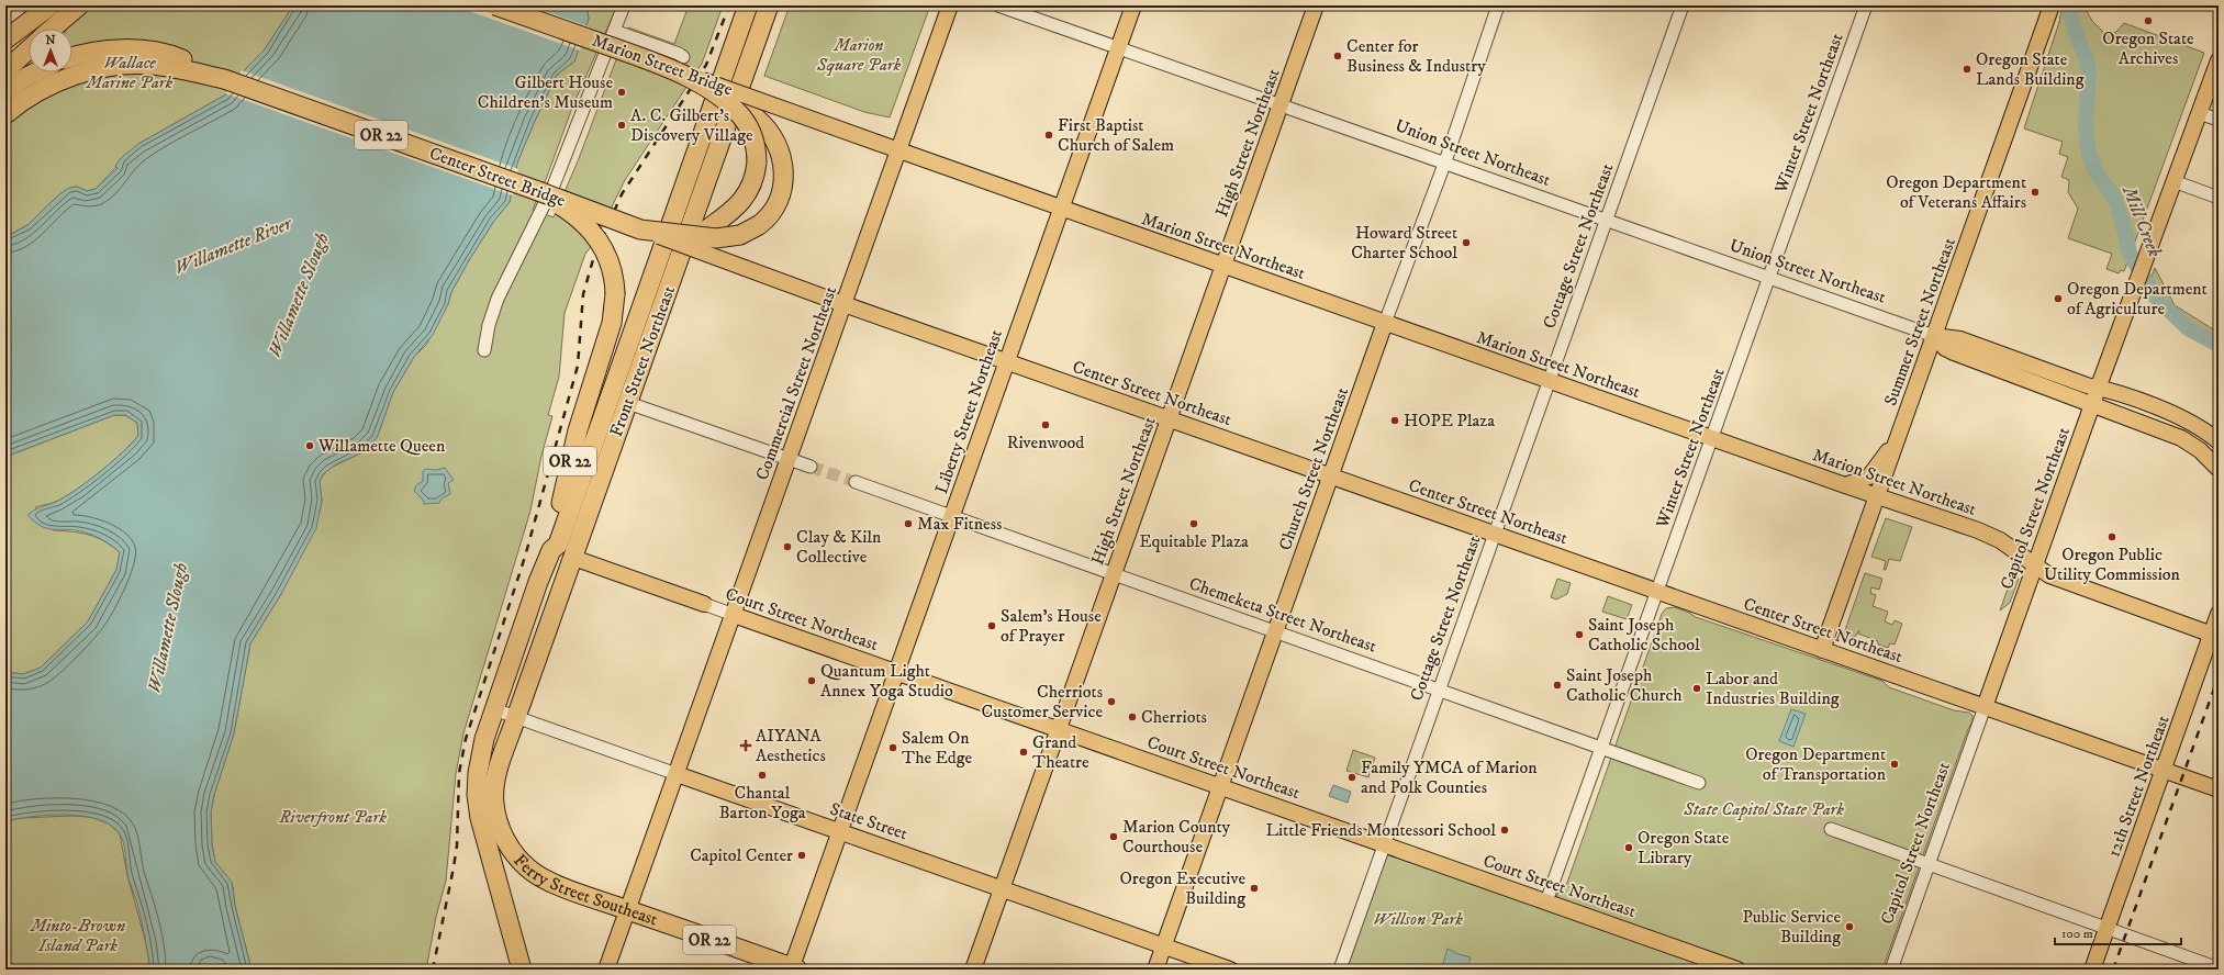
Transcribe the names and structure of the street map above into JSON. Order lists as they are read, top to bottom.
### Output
{
  "streets": {
    "highway": [
      "Marion Street Bridge",
      "OR 22",
      "Center Street Bridge",
      "Front Street Northeast",
      "Ferry Street Southeast"
    ],
    "main road": [
      "High Street Northeast",
      "Union Street Northeast",
      "Marion Street Northeast",
      "Summer Street Northeast",
      "Commercial Street Northeast",
      "Center Street Northeast",
      "Liberty Street Northeast",
      "Church Street Northeast",
      "Capitol Street Northeast",
      "Court Street Northeast",
      "12th Street Northeast",
      "State Street"
    ],
    "street": ["Winter Street Northeast", "Cottage Street Northeast", "Chemeketa Street Northeast"]
  },
  "crossings": [
    ["Marion Street Bridge", "OR 22"],
    ["Marion Street Bridge", "Marion Street Northeast"],
    ["Winter Street Northeast", "Union Street Northeast"],
    ["Winter Street Northeast", "Marion Street Northeast"],
    ["Winter Street Northeast", "Center Street Northeast"],
    ["Winter Street Northeast", "Chemeketa Street Northeast"],
    ["Winter Street Northeast", "Court Street Northeast"],
    ["OR 22", "Center Street Bridge"],
    ["OR 22", "Front Street Northeast"],
    ["OR 22", "State Street"],
    ["High Street Northeast", "Union Street Northeast"],
    ["High Street Northeast", "Marion Street Northeast"],
    ["High Street Northeast", "Center Street Northeast"],
    ["High Street Northeast", "Chemeketa Street Northeast"],
    ["High Street Northeast", "Court Street Northeast"],
    ["High Street Northeast", "State Street"],
    ["Union Street Northeast", "Cottage Street Northeast"],
    ["Union Street Northeast", "Summer Street Northeast"],
    ["Union Street Northeast", "Liberty Street Northeast"],
    ["Union Street Northeast", "Church Street Northeast"],
    ["Union Street Northeast", "Capitol Street Northeast"],
    ["Center Street Bridge", "Center Street Northeast"],
    ["Marion Street Northeast", "Cottage Street Northeast"],
    ["Marion Street Northeast", "Summer Street Northeast"],
    ["Marion Street Northeast", "Commercial Street Northeast"],
    ["Marion Street Northeast", "Liberty Street Northeast"],
    ["Marion Street Northeast", "Church Street Northeast"],
    ["Marion Street Northeast", "Capitol Street Northeast"],
    ["Marion Street Northeast", "12th Street Northeast"],
    ["Cottage Street Northeast", "Center Street Northeast"],
    ["Cottage Street Northeast", "Chemeketa Street Northeast"],
    ["Cottage Street Northeast", "Court Street Northeast"],
    ["Summer Street Northeast", "Center Street Northeast"],
    ["Front Street Northeast", "Court Street Northeast"],
    ["Front Street Northeast", "State Street"],
    ["Front Street Northeast", "Ferry Street Southeast"],
    ["Commercial Street Northeast", "Center Street Northeast"],
    ["Commercial Street Northeast", "Court Street Northeast"],
    ["Commercial Street Northeast", "State Street"],
    ["Commercial Street Northeast", "Ferry Street Southeast"],
    ["Center Street Northeast", "Liberty Street Northeast"],
    ["Center Street Northeast", "Church Street Northeast"],
    ["Center Street Northeast", "Capitol Street Northeast"],
    ["Center Street Northeast", "12th Street Northeast"],
    ["Liberty Street Northeast", "Chemeketa Street Northeast"],
    ["Liberty Street Northeast", "Court Street Northeast"],
    ["Liberty Street Northeast", "State Street"],
    ["Liberty Street Northeast", "Ferry Street Southeast"],
    ["Church Street Northeast", "Chemeketa Street Northeast"],
    ["Church Street Northeast", "Court Street Northeast"],
    ["Church Street Northeast", "State Street"],
    ["State Street", "Ferry Street Southeast"]
  ],
  "water": ["Mill Creek", "Willamette River", "Willamette Slough"],
  "parks": [
    "Marion Square Park",
    "Wallace Marine Park",
    "State Capitol State Park",
    "Riverfront Park",
    "Willson Park",
    "Minto-Brown Island Park"
  ],
  "places": {
    "other": [
      "Oregon State Archives",
      "Center for Business & Industry",
      "Oregon State Lands Building",
      "Gilbert House Children's Museum",
      "A. C. Gilbert's Discovery Village",
      "First Baptist Church of Salem",
      "Oregon Department of Veterans Affairs",
      "Howard Street Charter School",
      "Oregon Department of Agriculture",
      "HOPE Plaza",
      "Rivenwood",
      "Willamette Queen",
      "Max Fitness",
      "Equitable Plaza",
      "Oregon Public Utility Commission",
      "Clay & Kiln Collective",
      "Salem's House of Prayer",
      "Saint Joseph Catholic School",
      "Quantum Light Annex Yoga Studio",
      "Saint Joseph Catholic Church",
      "Labor and Industries Building",
      "Cherriots Customer Service",
      "Cherriots",
      "Salem On The Edge",
      "Grand Theatre",
      "Oregon Department of Transportation",
      "Chantal Barton Yoga",
      "Family YMCA of Marion and Polk Counties",
      "Little Friends Montessori School",
      "Marion County Courthouse",
      "Oregon State Library",
      "Capitol Center",
      "Oregon Executive Building",
      "Public Service Building"
    ],
    "health": ["AIYANA Aesthetics"]
  },
  "scale_bar": "100 m",
  "north": "top"
}
